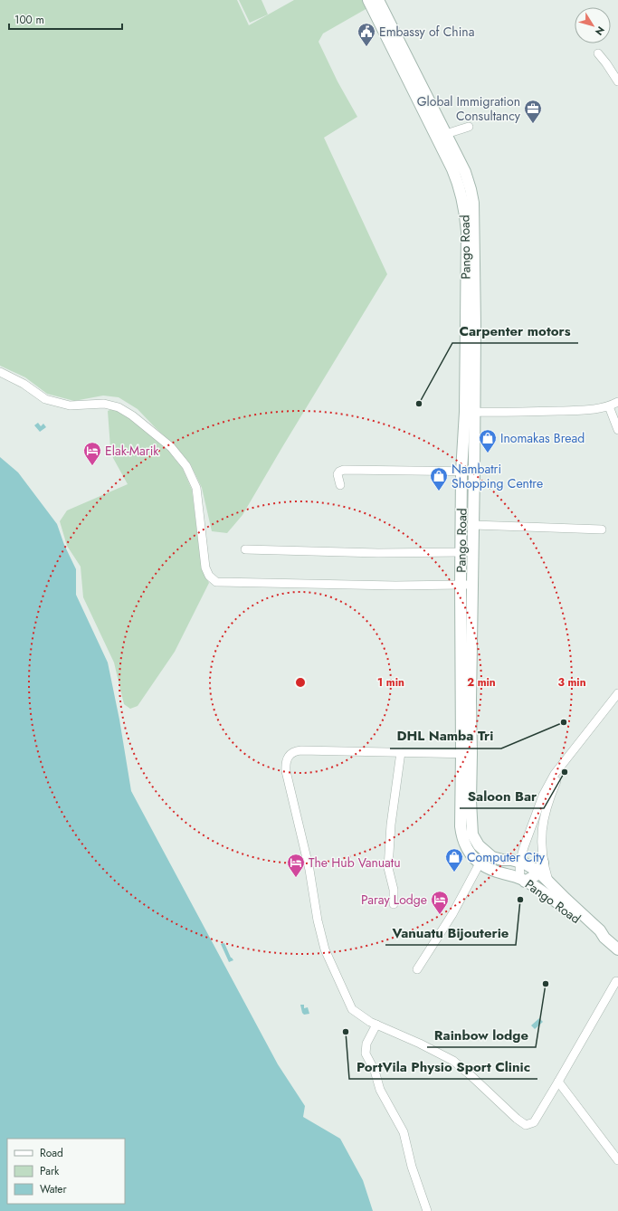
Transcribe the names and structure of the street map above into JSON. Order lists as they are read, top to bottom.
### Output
{
  "streets": {
    "street": ["Pango Road"]
  },
  "places": {
    "public building": ["Embassy of China"],
    "office": ["Global Immigration Consultancy"],
    "other": [
      "Carpenter motors",
      "DHL Namba Tri",
      "Saloon Bar",
      "Vanuatu Bijouterie",
      "Rainbow lodge",
      "PortVila Physio Sport Clinic"
    ],
    "shop": ["Inomakas Bread", "Nambatri Shopping Centre", "Computer City"],
    "hotel": ["Elak-Marik", "The Hub Vanuatu", "Paray Lodge"]
  },
  "legend": ["Road", "Park", "Water"],
  "scale_bar": "100 m",
  "north": "bottom right",
  "rings": ["1 min", "2 min", "3 min"]
}
